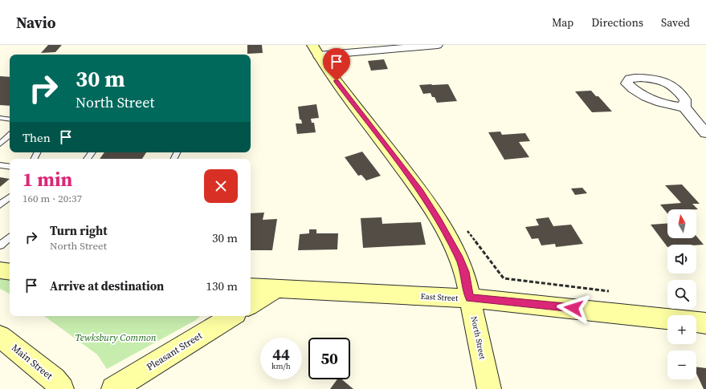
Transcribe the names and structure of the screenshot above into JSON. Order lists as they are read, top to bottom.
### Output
{
  "streets": {
    "main road": [
      "East Street",
      "North Street",
      "Pleasant Street",
      "Main Street"
    ]
  },
  "crossings": [
    ["East Street", "North Street"]
  ],
  "parks": ["Tewksbury Common"],
  "north": "top",
  "page": {
    "header": "Navio",
    "nav": ["Map", "Directions", "Saved"],
    "turn": ["30 m", "North Street"],
    "then": "Then",
    "heading": ["1 min", "160 m · 20:37"],
    "map_buttons": ["+", "−"],
    "list": [
      {
        "name": "Turn right",
        "note": "North Street",
        "value": "30 m"
      },
      {
        "name": "Arrive at destination",
        "value": "130 m"
      }
    ],
    "speed": "44 km/h",
    "limit": "50"
  }
}
